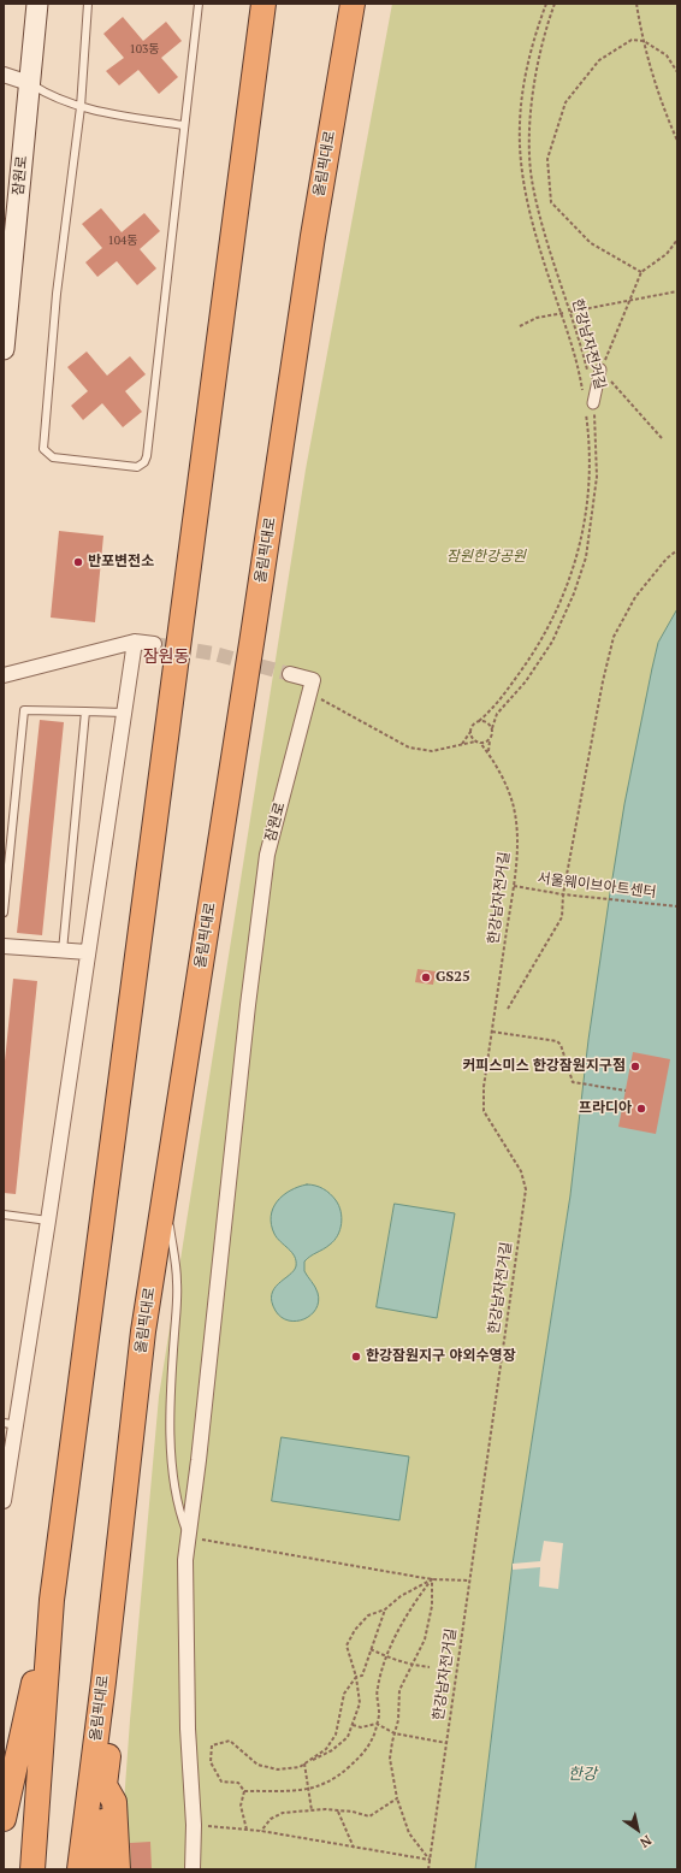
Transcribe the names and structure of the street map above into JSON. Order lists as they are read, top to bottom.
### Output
{
  "streets": {
    "highway": ["올림픽대로"],
    "main road": ["잠원로"],
    "path": ["한강남자전거길", "서울웨이브아트센터"]
  },
  "crossings": [
    ["한강남자전거길", "서울웨이브아트센터"]
  ],
  "districts": ["잠원동"],
  "water": ["한강"],
  "parks": ["잠원한강공원"],
  "places": [
    "반포변전소",
    "GS25",
    "커피스미스 한강잠원지구점",
    "프라디아",
    "한강잠원지구 야외수영장"
  ],
  "house_numbers": ["103동", "104동"],
  "north": "bottom right"
}
